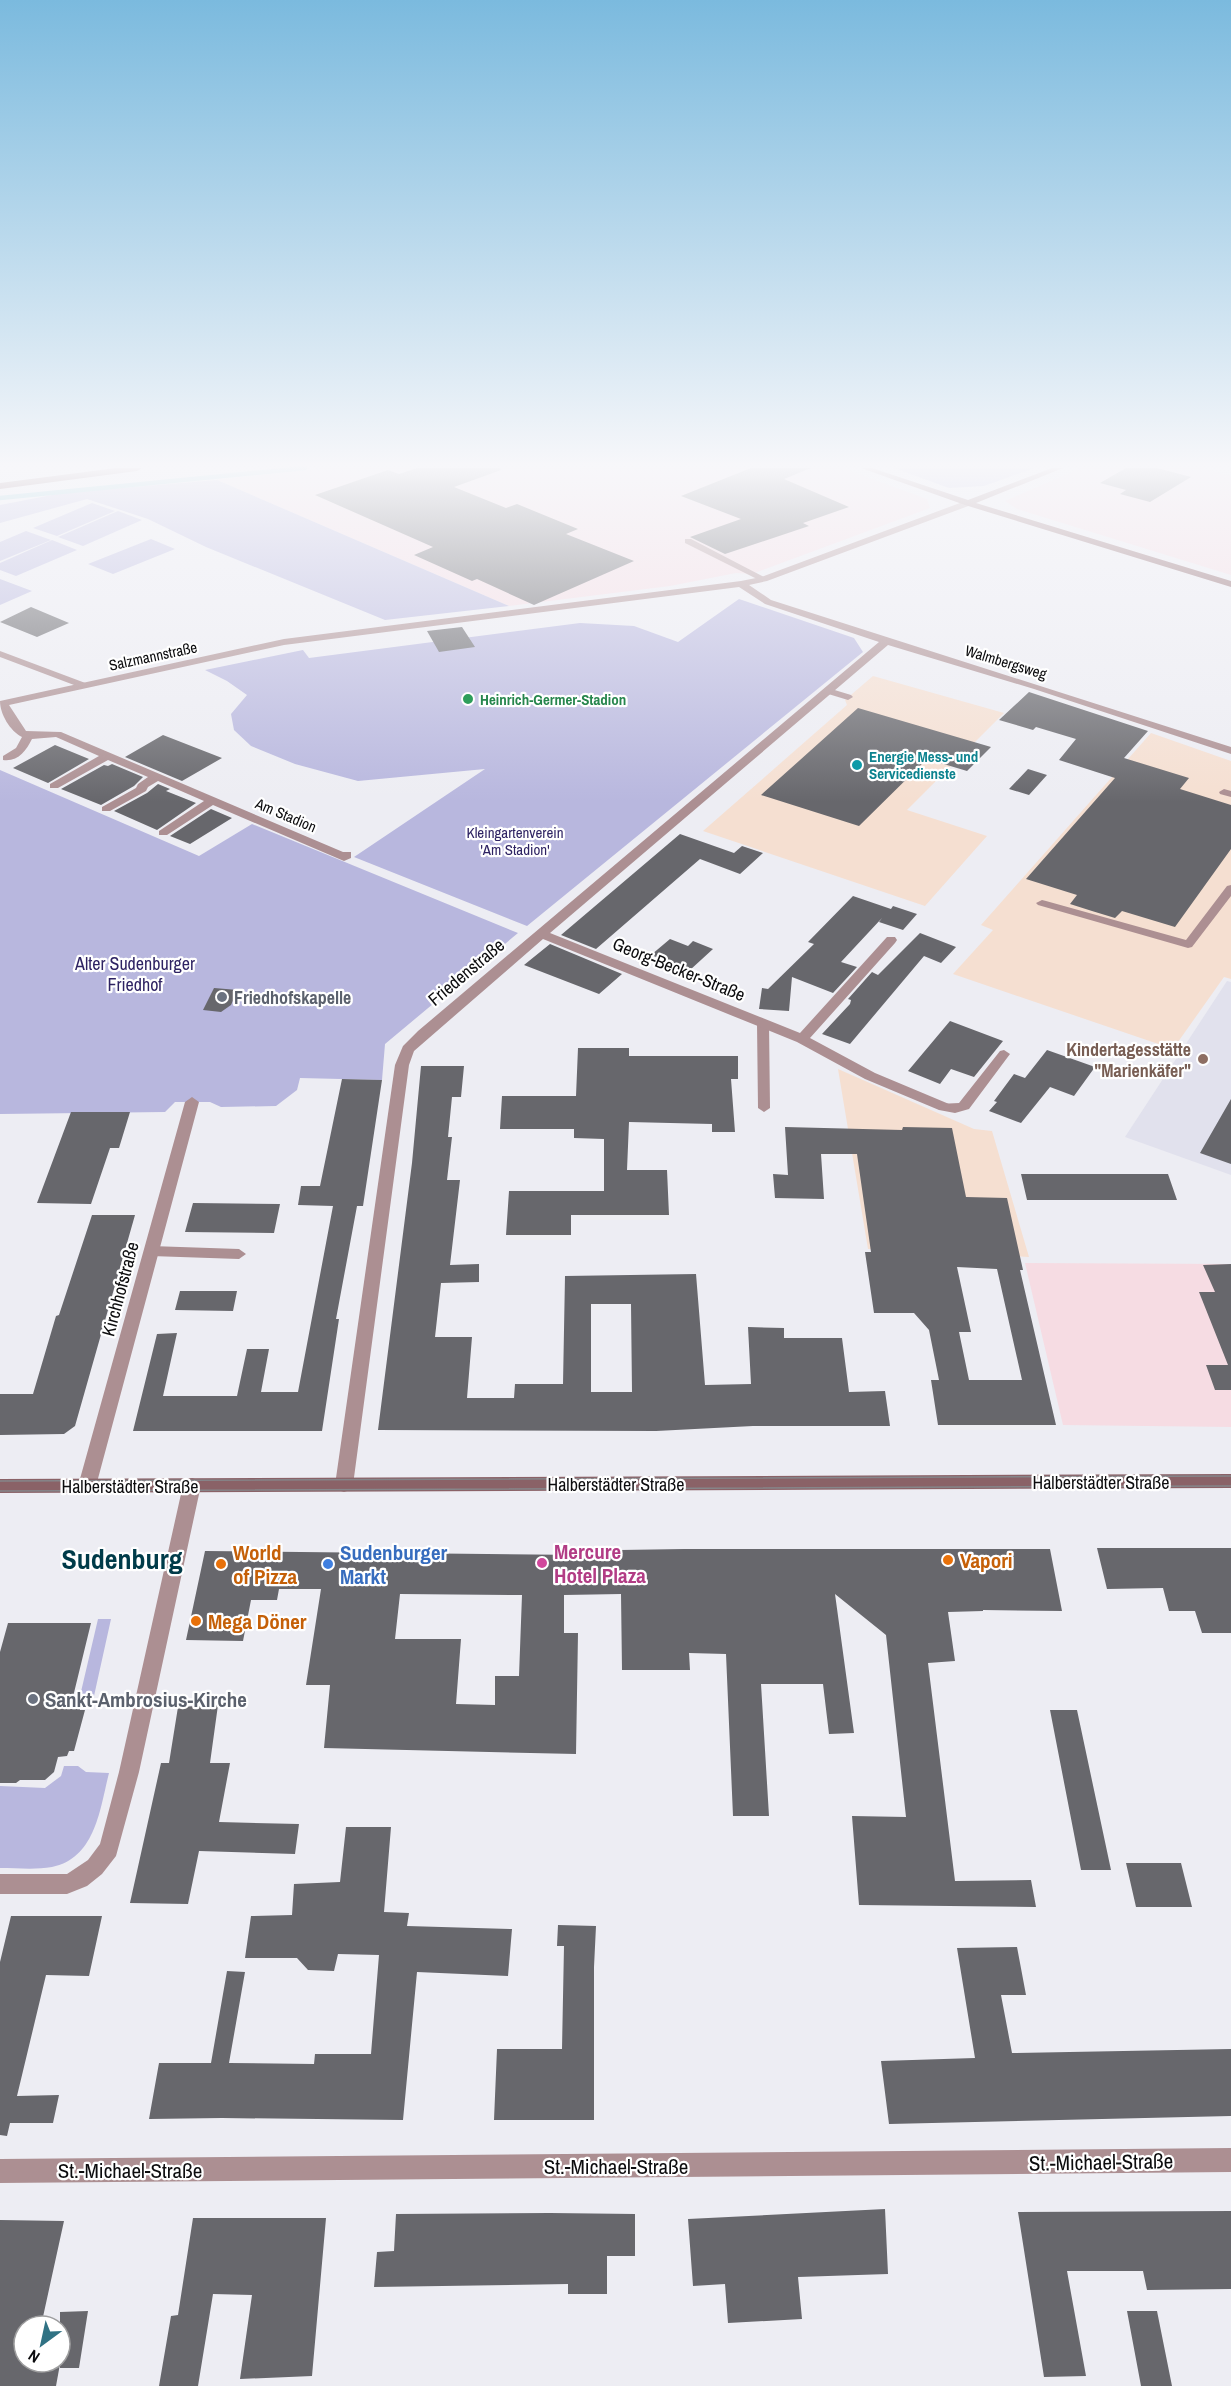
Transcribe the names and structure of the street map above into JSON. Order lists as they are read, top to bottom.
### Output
{
  "streets": {
    "street": [
      "Salzmannstraße",
      "Walmbergsweg",
      "Am Stadion",
      "Georg-Becker-Straße",
      "Friedenstraße",
      "Kirchhofstraße",
      "Halberstädter Straße",
      "St.-Michael-Straße"
    ]
  },
  "crossings": [
    ["Salzmannstraße", "Walmbergsweg"],
    ["Walmbergsweg", "Friedenstraße"],
    ["Georg-Becker-Straße", "Friedenstraße"],
    ["Friedenstraße", "Halberstädter Straße"],
    ["Kirchhofstraße", "Halberstädter Straße"]
  ],
  "districts": ["Sudenburg"],
  "parks": ["Kleingartenverein 'Am Stadion'", "Alter Sudenburger Friedhof"],
  "places": [
    "Heinrich-Germer-Stadion",
    "Energie Mess- und Servicedienste",
    "Friedhofskapelle",
    "Kindertagesstätte \"Marienkäfer\"",
    "Vapori",
    "Mercure Hotel Plaza",
    "World of Pizza",
    "Sudenburger Markt",
    "Mega Döner",
    "Sankt-Ambrosius-Kirche"
  ],
  "north": "bottom left"
}
